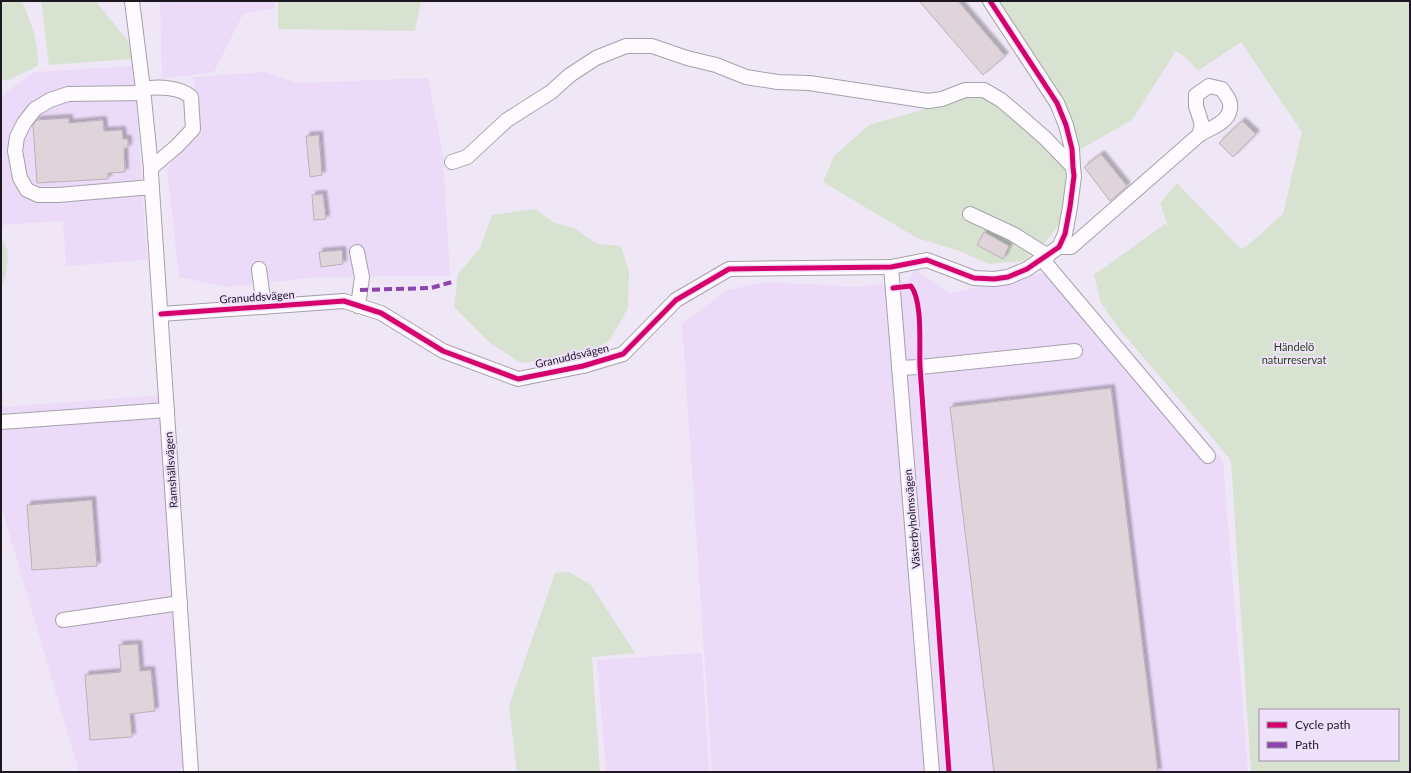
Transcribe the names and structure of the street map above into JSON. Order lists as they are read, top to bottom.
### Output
{
  "streets": {
    "street": ["Granuddsvägen", "Ramshällsvägen", "Västerbyholmsvägen"]
  },
  "crossings": [
    ["Granuddsvägen", "Ramshällsvägen"],
    ["Granuddsvägen", "Västerbyholmsvägen"]
  ],
  "parks": ["Händelö naturreservat"],
  "legend": ["Cycle path", "Path"]
}
